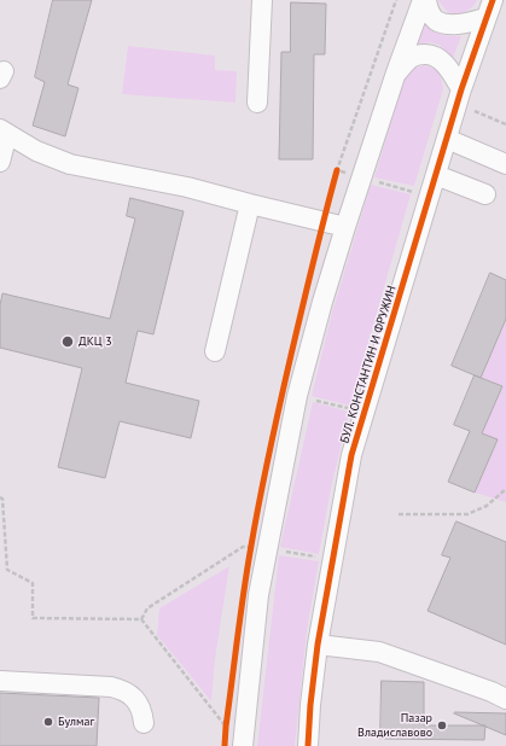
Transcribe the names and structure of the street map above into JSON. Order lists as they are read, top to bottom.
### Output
{
  "streets": {
    "street": ["БУЛ. КОНСТАНТИН И ФРУЖИН"]
  },
  "places": ["ДКЦ 3", "Булмаг", "Пазар Владиславово"]
}
